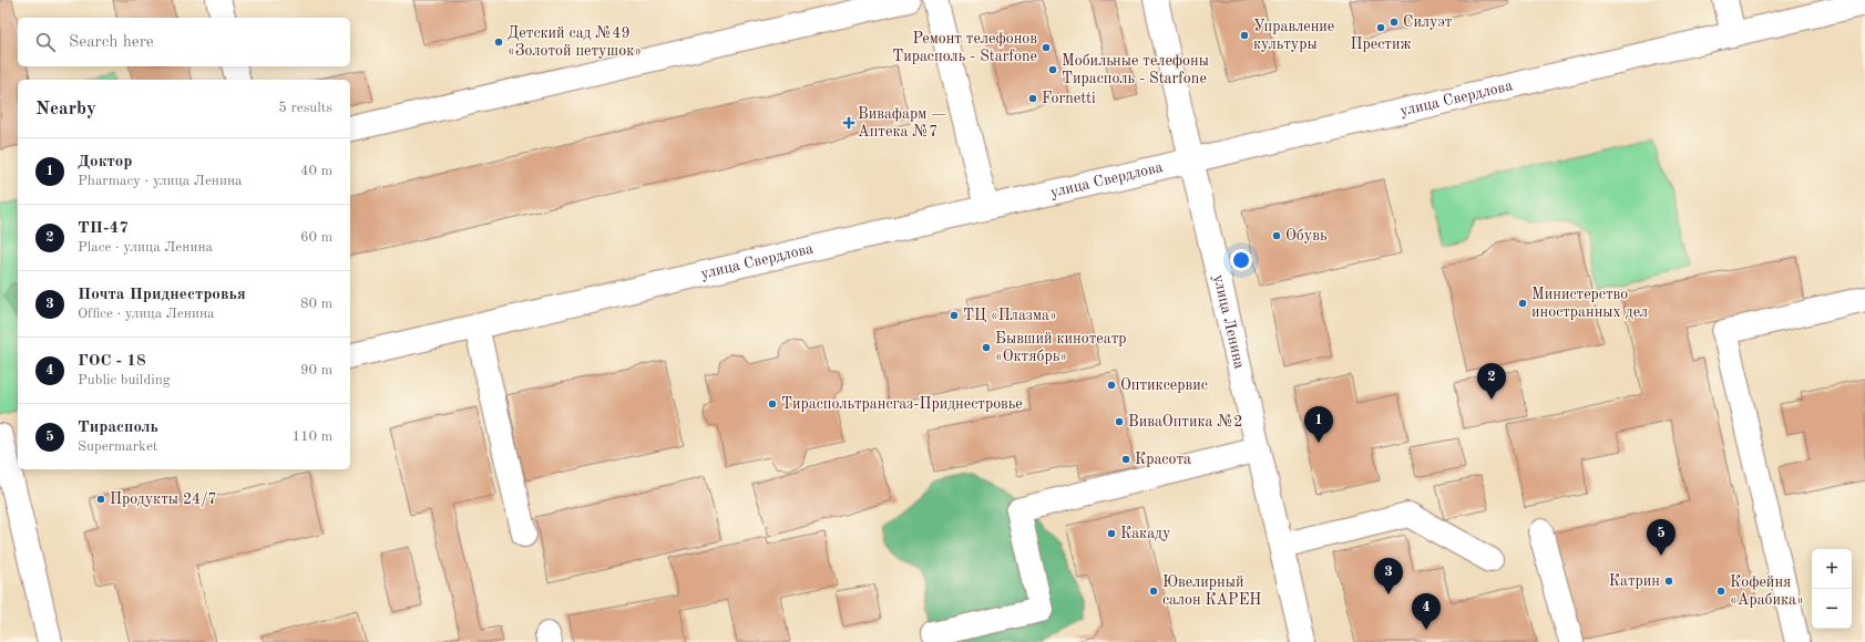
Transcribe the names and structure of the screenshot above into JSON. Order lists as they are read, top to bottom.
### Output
{
  "streets": {
    "street": ["улица Свердлова", "улица Ленина"]
  },
  "crossings": [
    ["улица Свердлова", "улица Ленина"]
  ],
  "places": {
    "other": [
      "Силуэт",
      "Престиж",
      "Управление культуры",
      "Детский сад №49 «Золотой петушок»",
      "Ремонт телефонов Тирасполь - Starfone",
      "Мобильные телефоны Тирасполь - Starfone",
      "Fornetti",
      "Обувь",
      "Министерство иностранных дел",
      "ТЦ «Плазма»",
      "Бывший кинотеатр «Октябрь»",
      "Оптиксервис",
      "Тираспольтрансгаз-Приднестровье",
      "ВиваОптика №2",
      "Красота",
      "Продукты 24/7",
      "Какаду",
      "Катрин",
      "Ювелирный салон КАРЕН",
      "Кофейня «Арабика»"
    ],
    "health": ["Вивафарм — Аптека №7"]
  },
  "page": {
    "search": "Search here",
    "heading": ["Nearby", "5 results"],
    "list": [
      {
        "mark": "1",
        "name": "Доктор",
        "note": "Pharmacy · улица Ленина",
        "value": "40 m"
      },
      {
        "mark": "2",
        "name": "ТП-47",
        "note": "Place · улица Ленина",
        "value": "60 m"
      },
      {
        "mark": "3",
        "name": "Почта Приднестровья",
        "note": "Office · улица Ленина",
        "value": "80 m"
      },
      {
        "mark": "4",
        "name": "ГОС - 18",
        "note": "Public building",
        "value": "90 m"
      },
      {
        "mark": "5",
        "name": "Тирасполь",
        "note": "Supermarket",
        "value": "110 m"
      }
    ],
    "pins": [
      "2",
      "1",
      "5",
      "3",
      "4"
    ],
    "map_buttons": ["+", "−"]
  }
}
